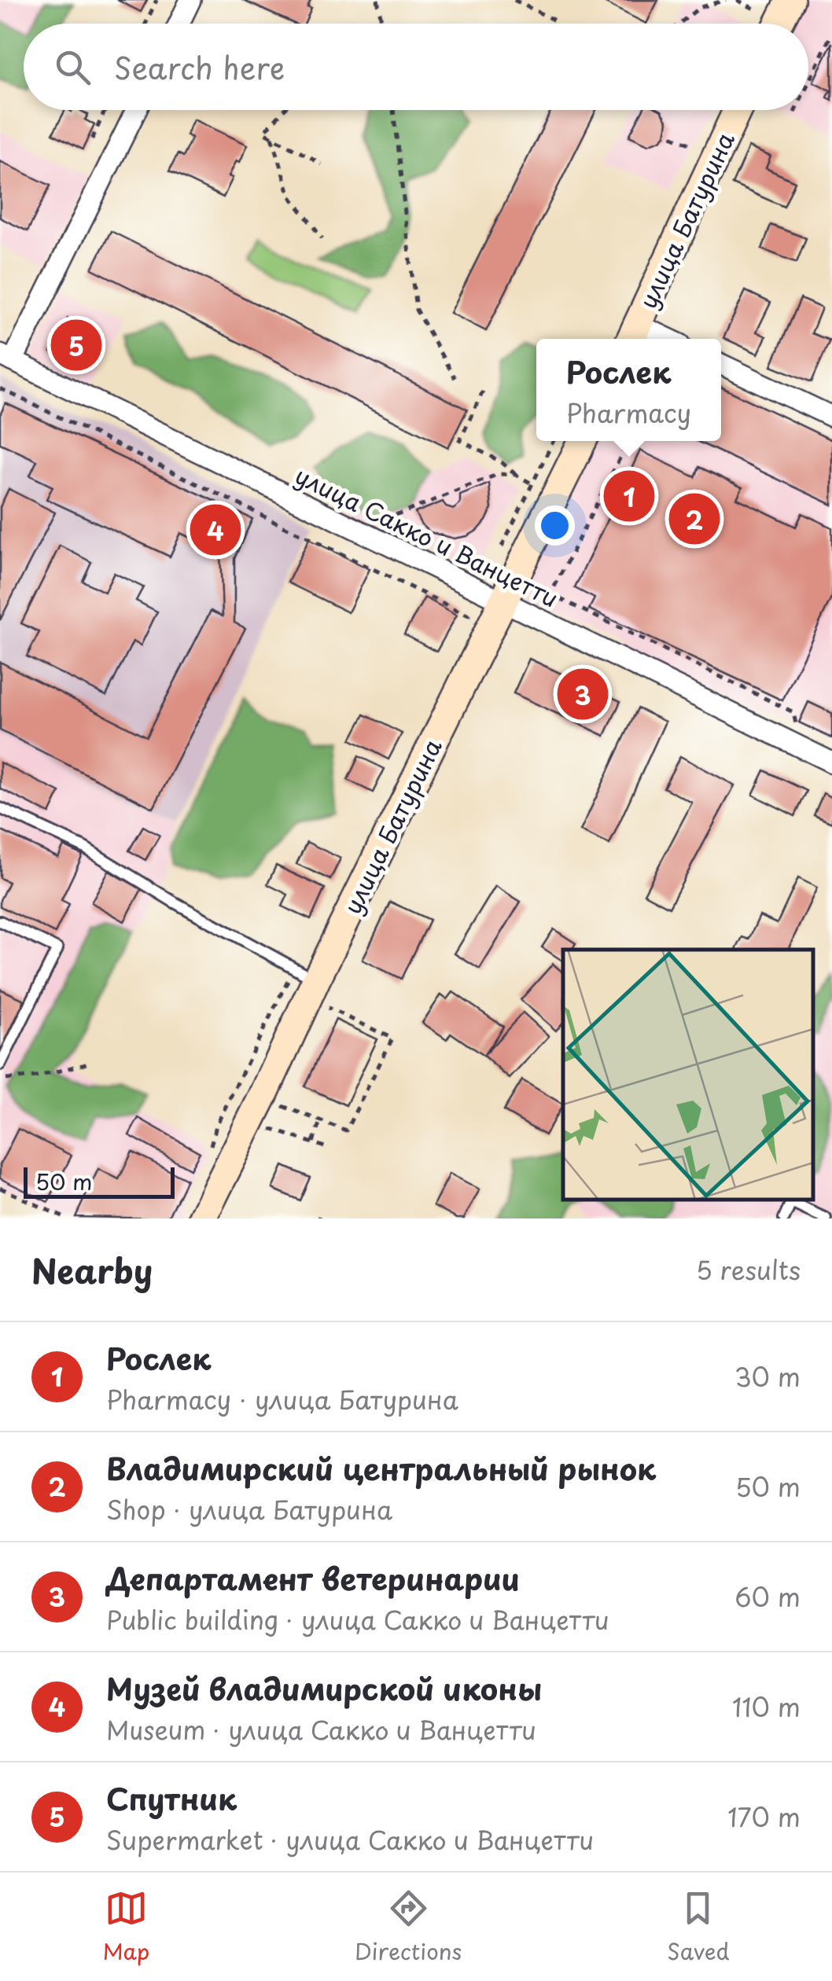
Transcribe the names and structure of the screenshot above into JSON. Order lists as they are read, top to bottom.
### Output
{
  "streets": {
    "main road": ["улица Батурина"],
    "street": ["улица Сакко и Ванцетти"]
  },
  "crossings": [
    ["улица Батурина", "улица Сакко и Ванцетти"]
  ],
  "scale_bar": "50 m",
  "page": {
    "search": "Search here",
    "pins": [
      "5",
      "1",
      "2",
      "4",
      "3"
    ],
    "popup": ["Рослек", "Pharmacy"],
    "scale": "50 m",
    "heading": ["Nearby", "5 results"],
    "list": [
      {
        "mark": "1",
        "name": "Рослек",
        "note": "Pharmacy · улица Батурина",
        "value": "30 m"
      },
      {
        "mark": "2",
        "name": "Владимирский центральный рынок",
        "note": "Shop · улица Батурина",
        "value": "50 m"
      },
      {
        "mark": "3",
        "name": "Департамент ветеринарии",
        "note": "Public building · улица Сакко и Ванцетти",
        "value": "60 m"
      },
      {
        "mark": "4",
        "name": "Музей владимирской иконы",
        "note": "Museum · улица Сакко и Ванцетти",
        "value": "110 m"
      },
      {
        "mark": "5",
        "name": "Спутник",
        "note": "Supermarket · улица Сакко и Ванцетти",
        "value": "170 m"
      }
    ],
    "nav": ["Map", "Directions", "Saved"]
  }
}
